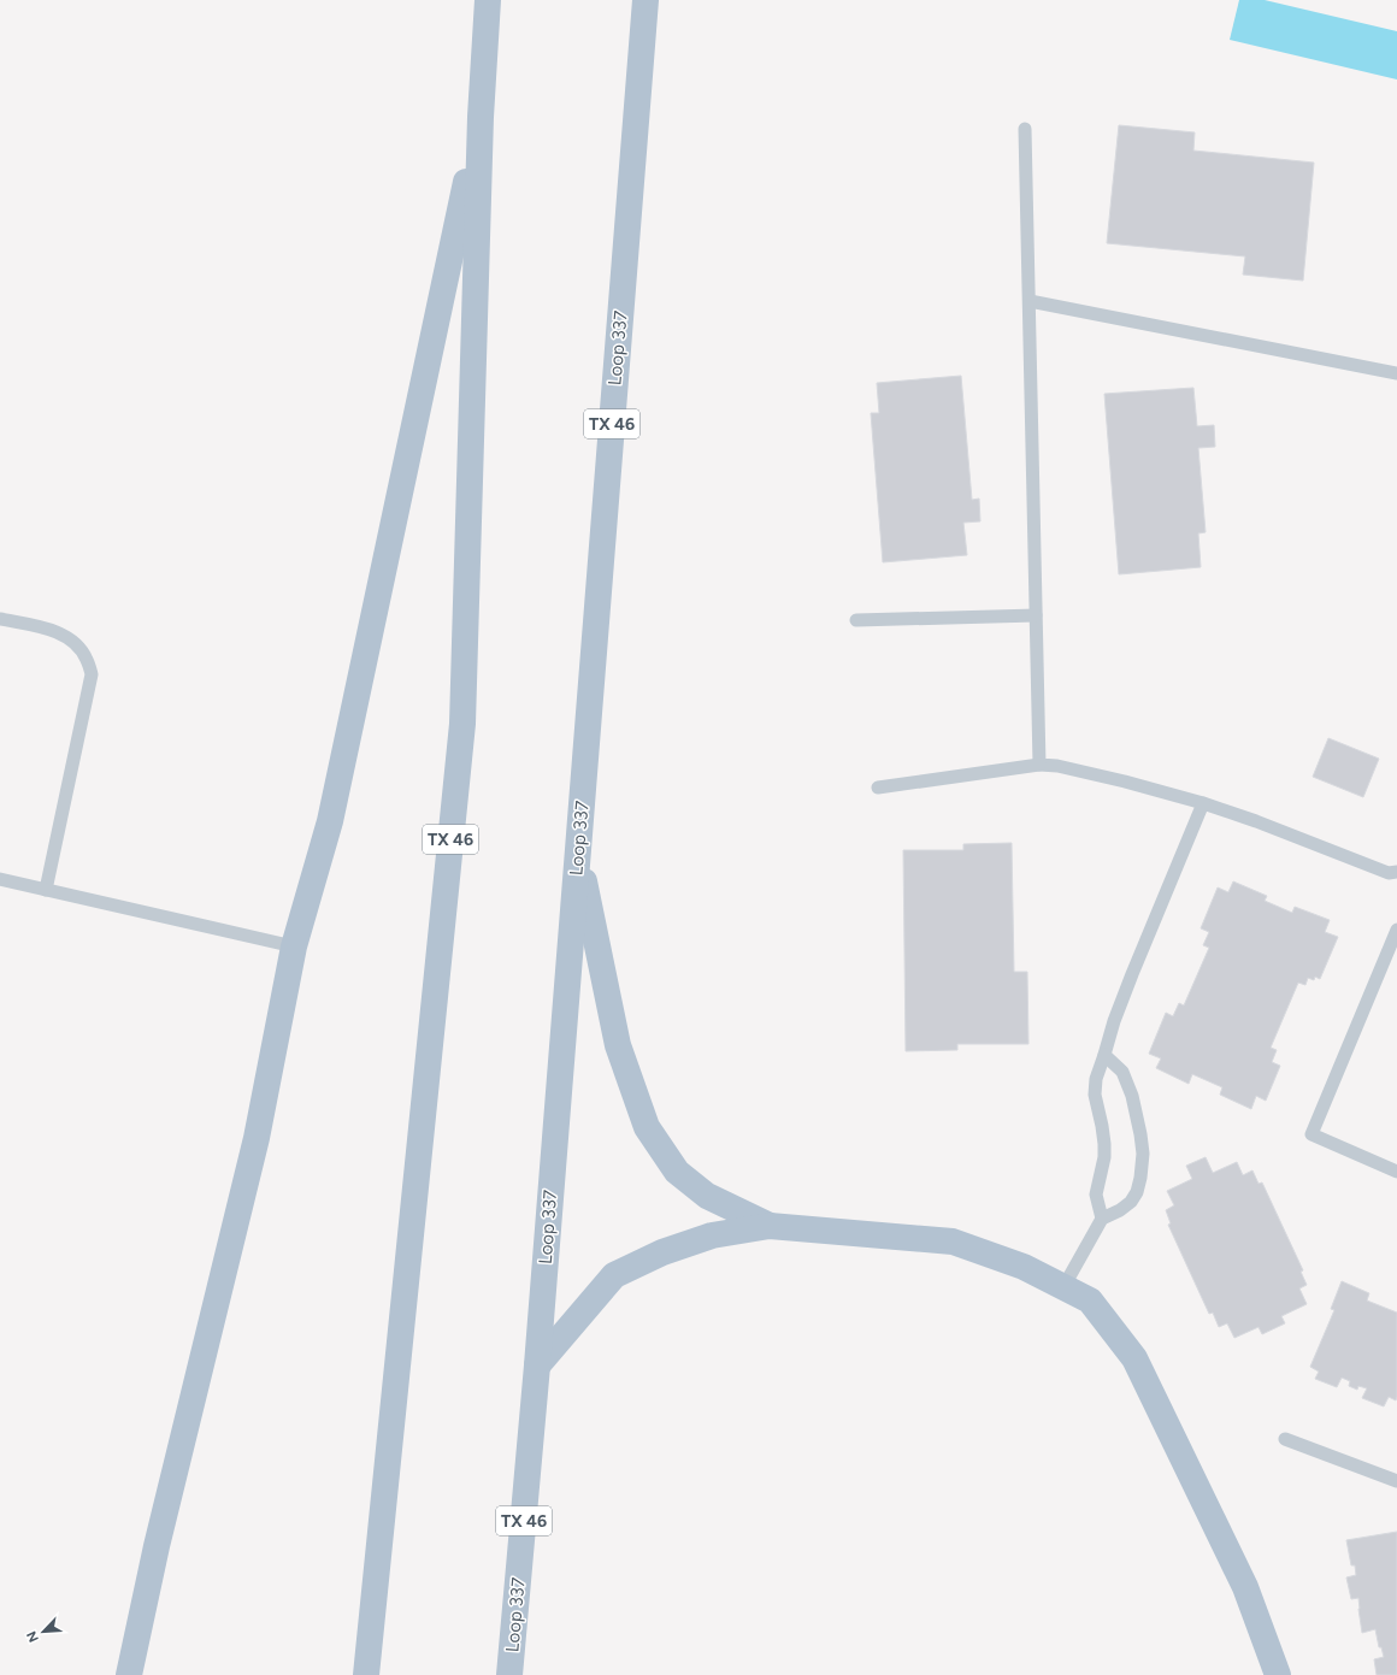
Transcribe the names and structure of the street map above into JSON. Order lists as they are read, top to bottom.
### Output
{
  "streets": {
    "main road": ["Loop 337", "TX 46"]
  },
  "north": "bottom left"
}
